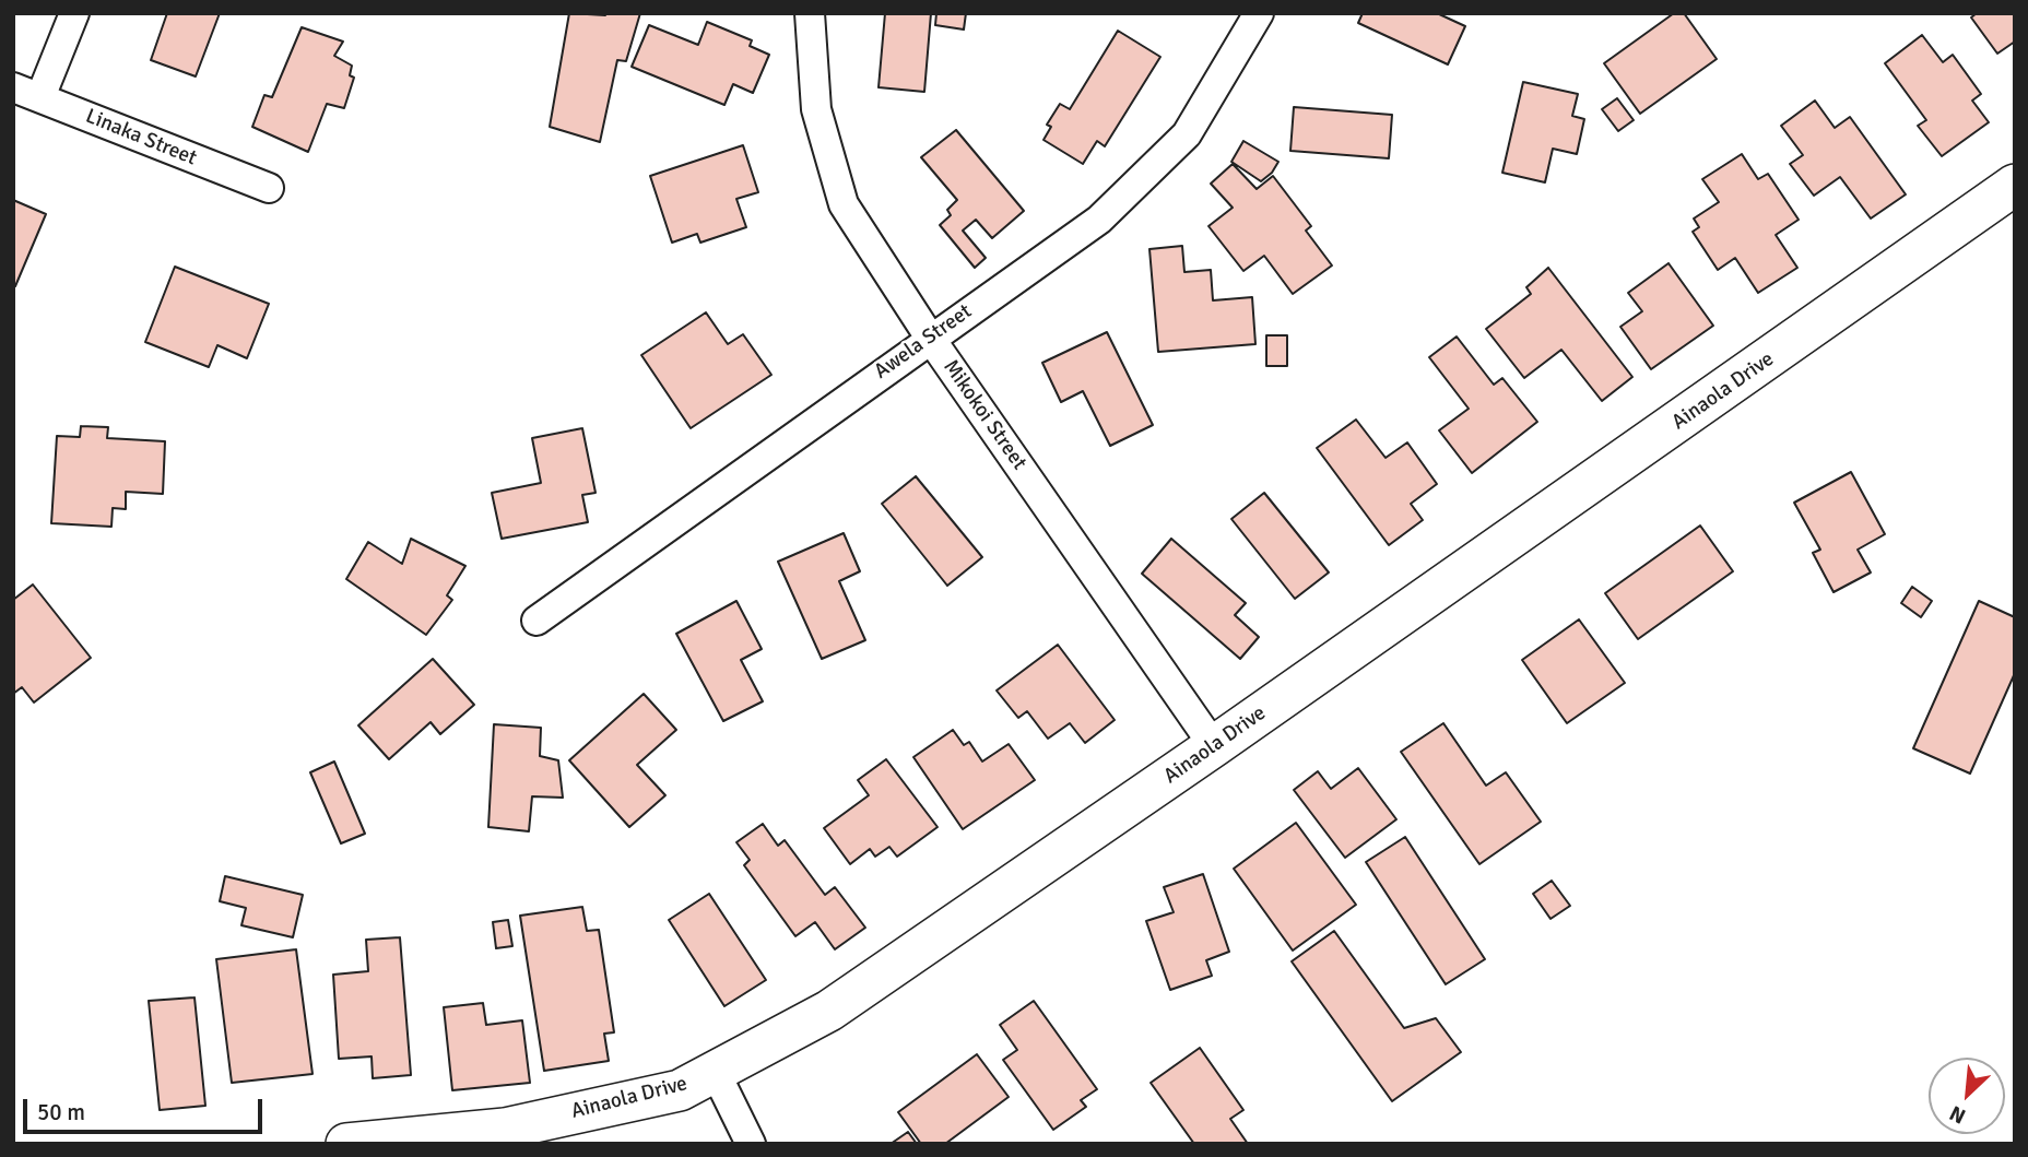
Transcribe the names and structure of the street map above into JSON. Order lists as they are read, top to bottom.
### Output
{
  "streets": {
    "street": [
      "Linaka Street",
      "Awela Street",
      "Ainaola Drive",
      "Mikokoi Street"
    ]
  },
  "crossings": [
    ["Awela Street", "Mikokoi Street"],
    ["Ainaola Drive", "Mikokoi Street"]
  ],
  "scale_bar": "50 m",
  "north": "bottom left"
}
